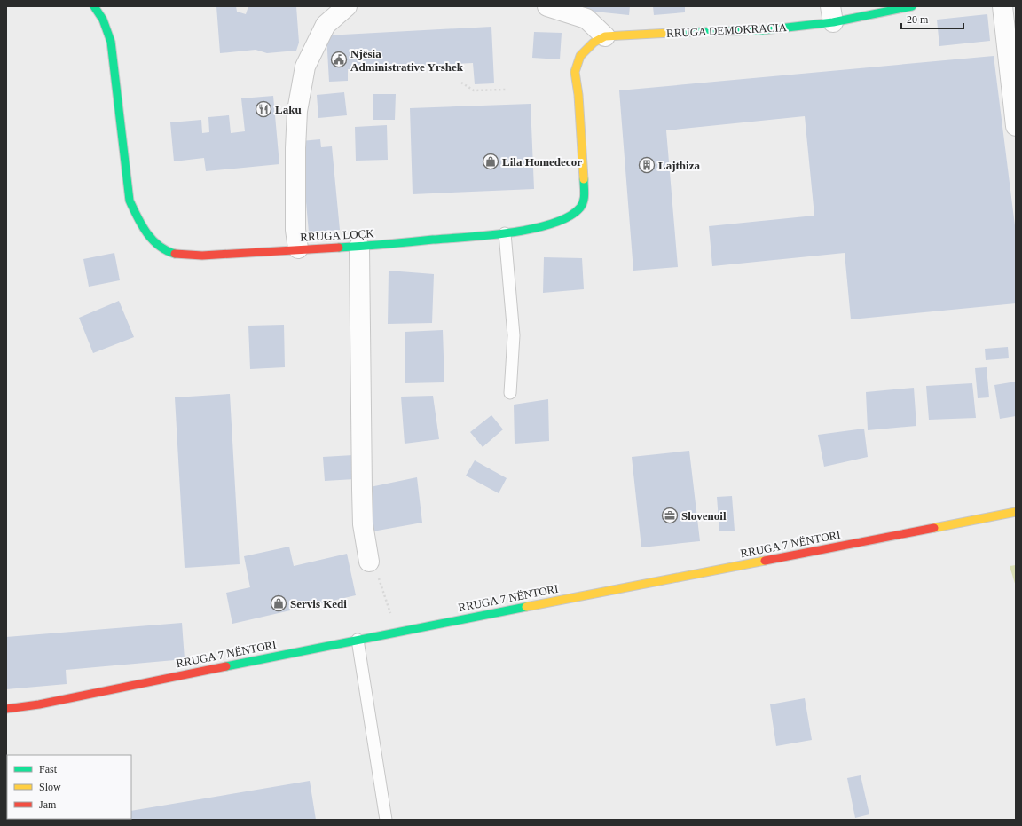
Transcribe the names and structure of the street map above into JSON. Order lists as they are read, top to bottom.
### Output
{
  "streets": {
    "street": ["RRUGA DEMOKRACIA", "RRUGA LOÇK", "RRUGA 7 NËNTORI"]
  },
  "crossings": [
    ["RRUGA DEMOKRACIA", "RRUGA LOÇK"]
  ],
  "places": {
    "public building": ["Njësia Administrative Yrshek"],
    "restaurant": ["Laku"],
    "shop": ["Lila Homedecor", "Servis Kedi"],
    "building": ["Lajthiza"],
    "office": ["Slovenoil"]
  },
  "legend": ["Fast", "Slow", "Jam"],
  "scale_bar": "20 m"
}
